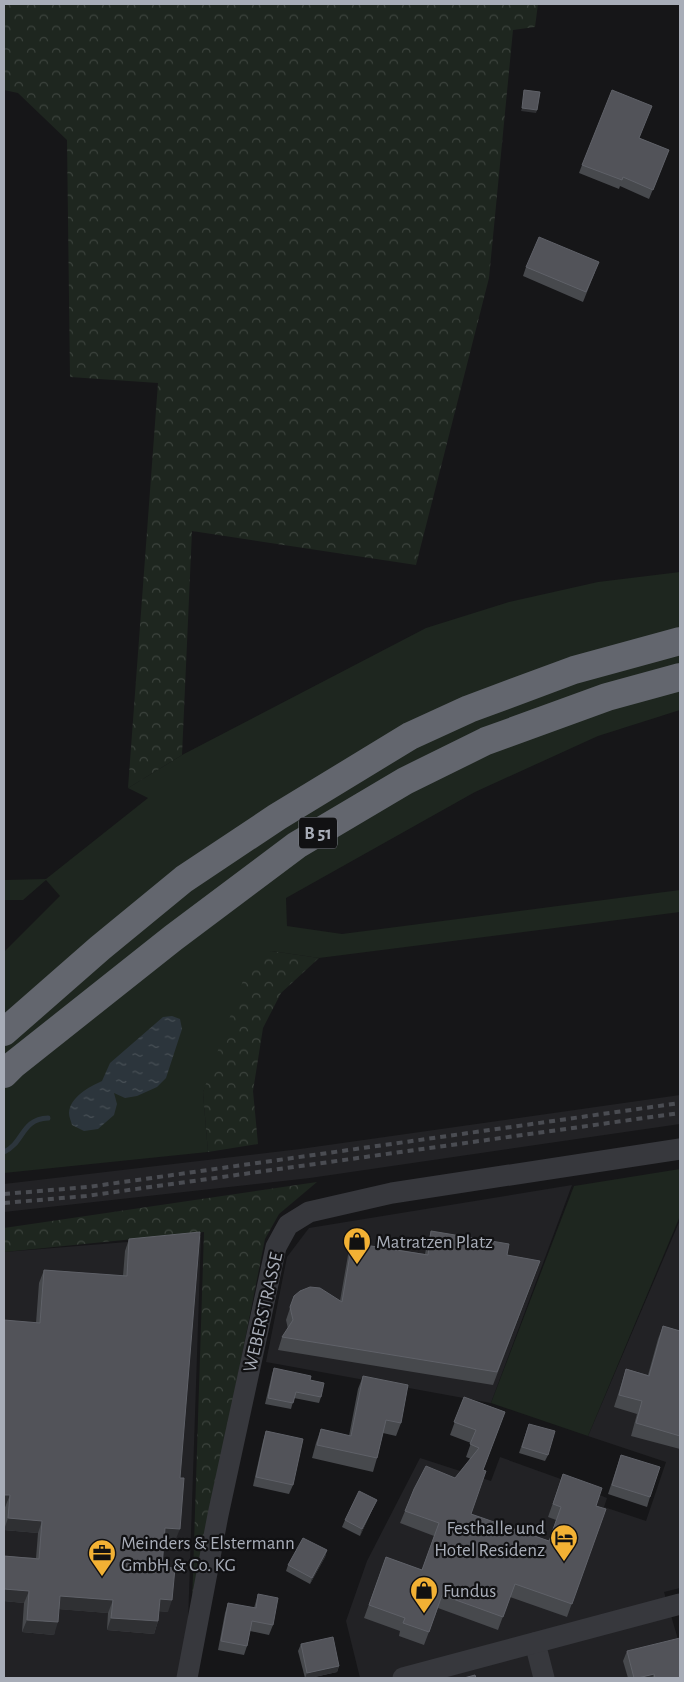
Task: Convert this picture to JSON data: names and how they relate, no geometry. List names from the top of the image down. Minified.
{"streets":{"highway":["B 51"],"street":["WEBERSTRASSE"]},"places":{"shop":["Matratzen Platz","Fundus"],"hotel":["Festhalle und Hotel Residenz"],"office":["Meinders & Elstermann GmbH & Co. KG"]}}
